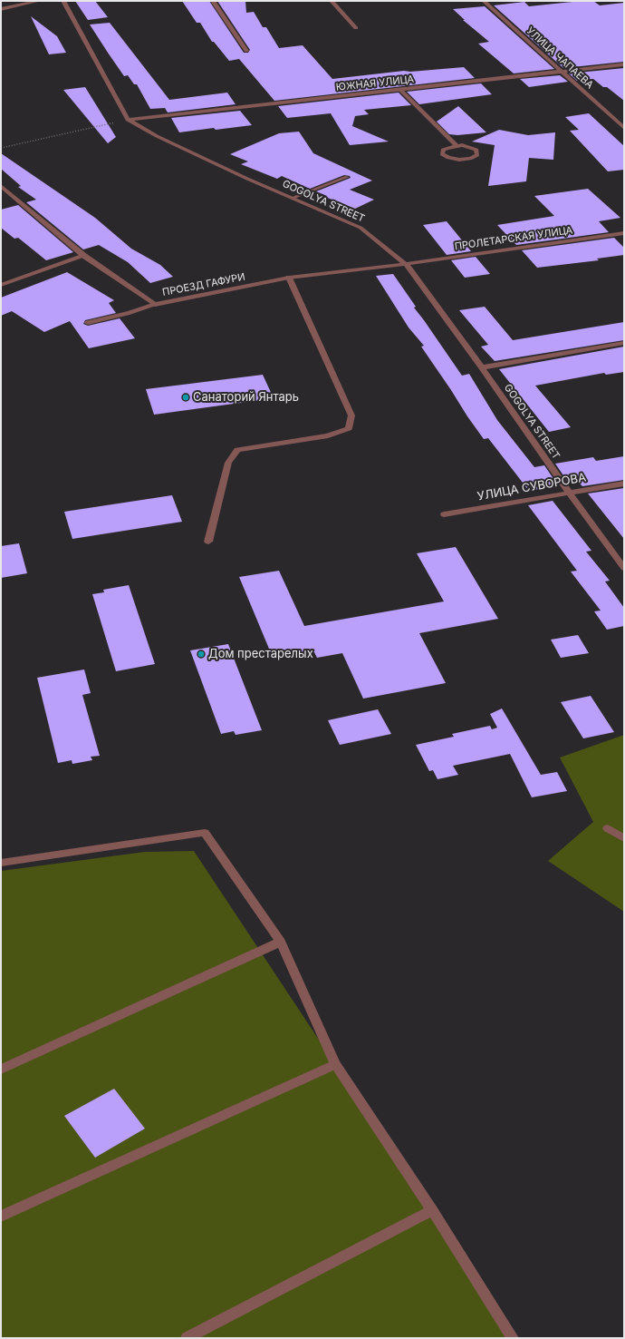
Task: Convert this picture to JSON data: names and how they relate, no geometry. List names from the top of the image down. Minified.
{"streets":{"street":["УЛИЦА ЧАПАЕВА","ЮЖНАЯ УЛИЦА","GOGOLYA STREET","ПРОЛЕТАРСКАЯ УЛИЦА","ПРОЕЗД ГАФУРИ","УЛИЦА СУВОРОВА"]},"crossings":[["УЛИЦА ЧАПАЕВА","ЮЖНАЯ УЛИЦА"],["ЮЖНАЯ УЛИЦА","GOGOLYA STREET"],["GOGOLYA STREET","ПРОЛЕТАРСКАЯ УЛИЦА"],["GOGOLYA STREET","ПРОЕЗД ГАФУРИ"],["GOGOLYA STREET","УЛИЦА СУВОРОВА"],["ПРОЛЕТАРСКАЯ УЛИЦА","ПРОЕЗД ГАФУРИ"]],"places":["Санаторий Янтарь","Дом престарелых"]}
